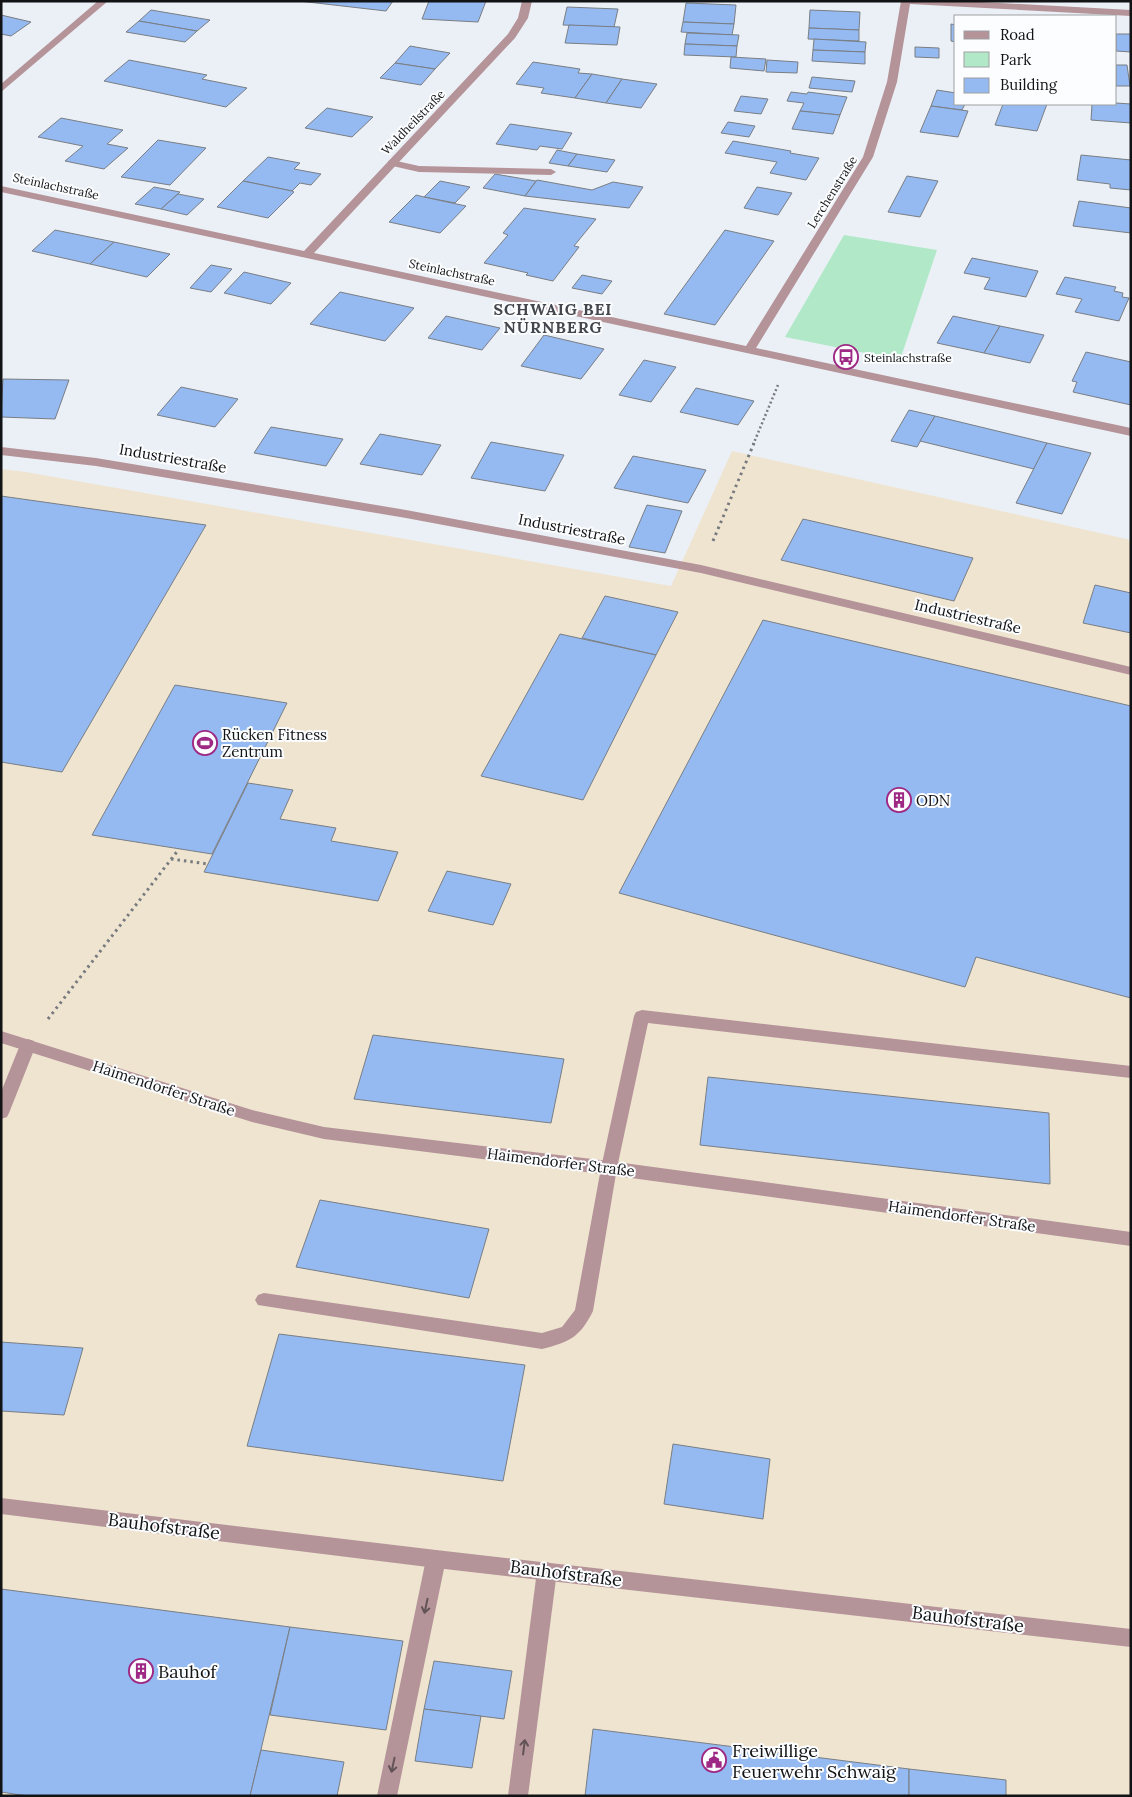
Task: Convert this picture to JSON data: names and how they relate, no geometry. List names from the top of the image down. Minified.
{"streets":{"street":["Waldheilstraße","Steinlachstraße","Lerchenstraße","Industriestraße","Haimendorfer Straße","Bauhofstraße"]},"crossings":[["Waldheilstraße","Steinlachstraße"],["Steinlachstraße","Lerchenstraße"]],"districts":["SCHWAIG BEI NÜRNBERG"],"places":{"bus stop":["Steinlachstraße"],"sports":["Rücken Fitness Zentrum"],"building":["ODN","Bauhof"],"public building":["Freiwillige Feuerwehr Schwaig"]},"legend":["Road","Park","Building"]}
